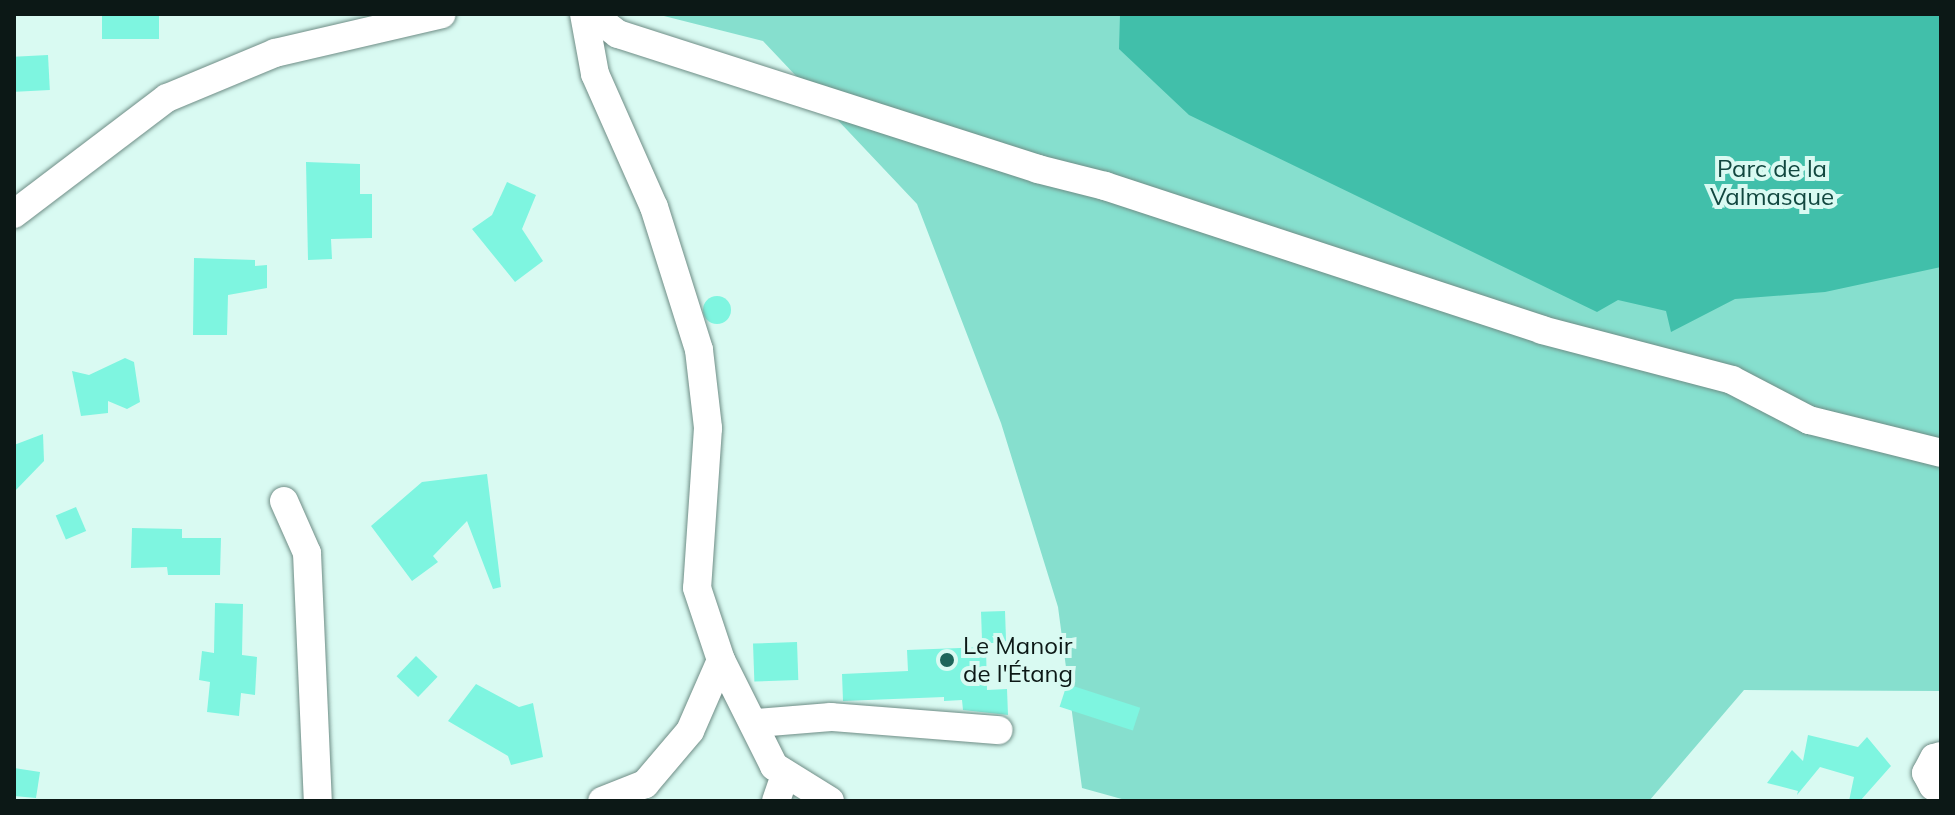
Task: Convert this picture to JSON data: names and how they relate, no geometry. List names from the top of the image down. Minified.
{"parks":["Parc de la Valmasque"],"places":["Le Manoir de l'Étang"]}
